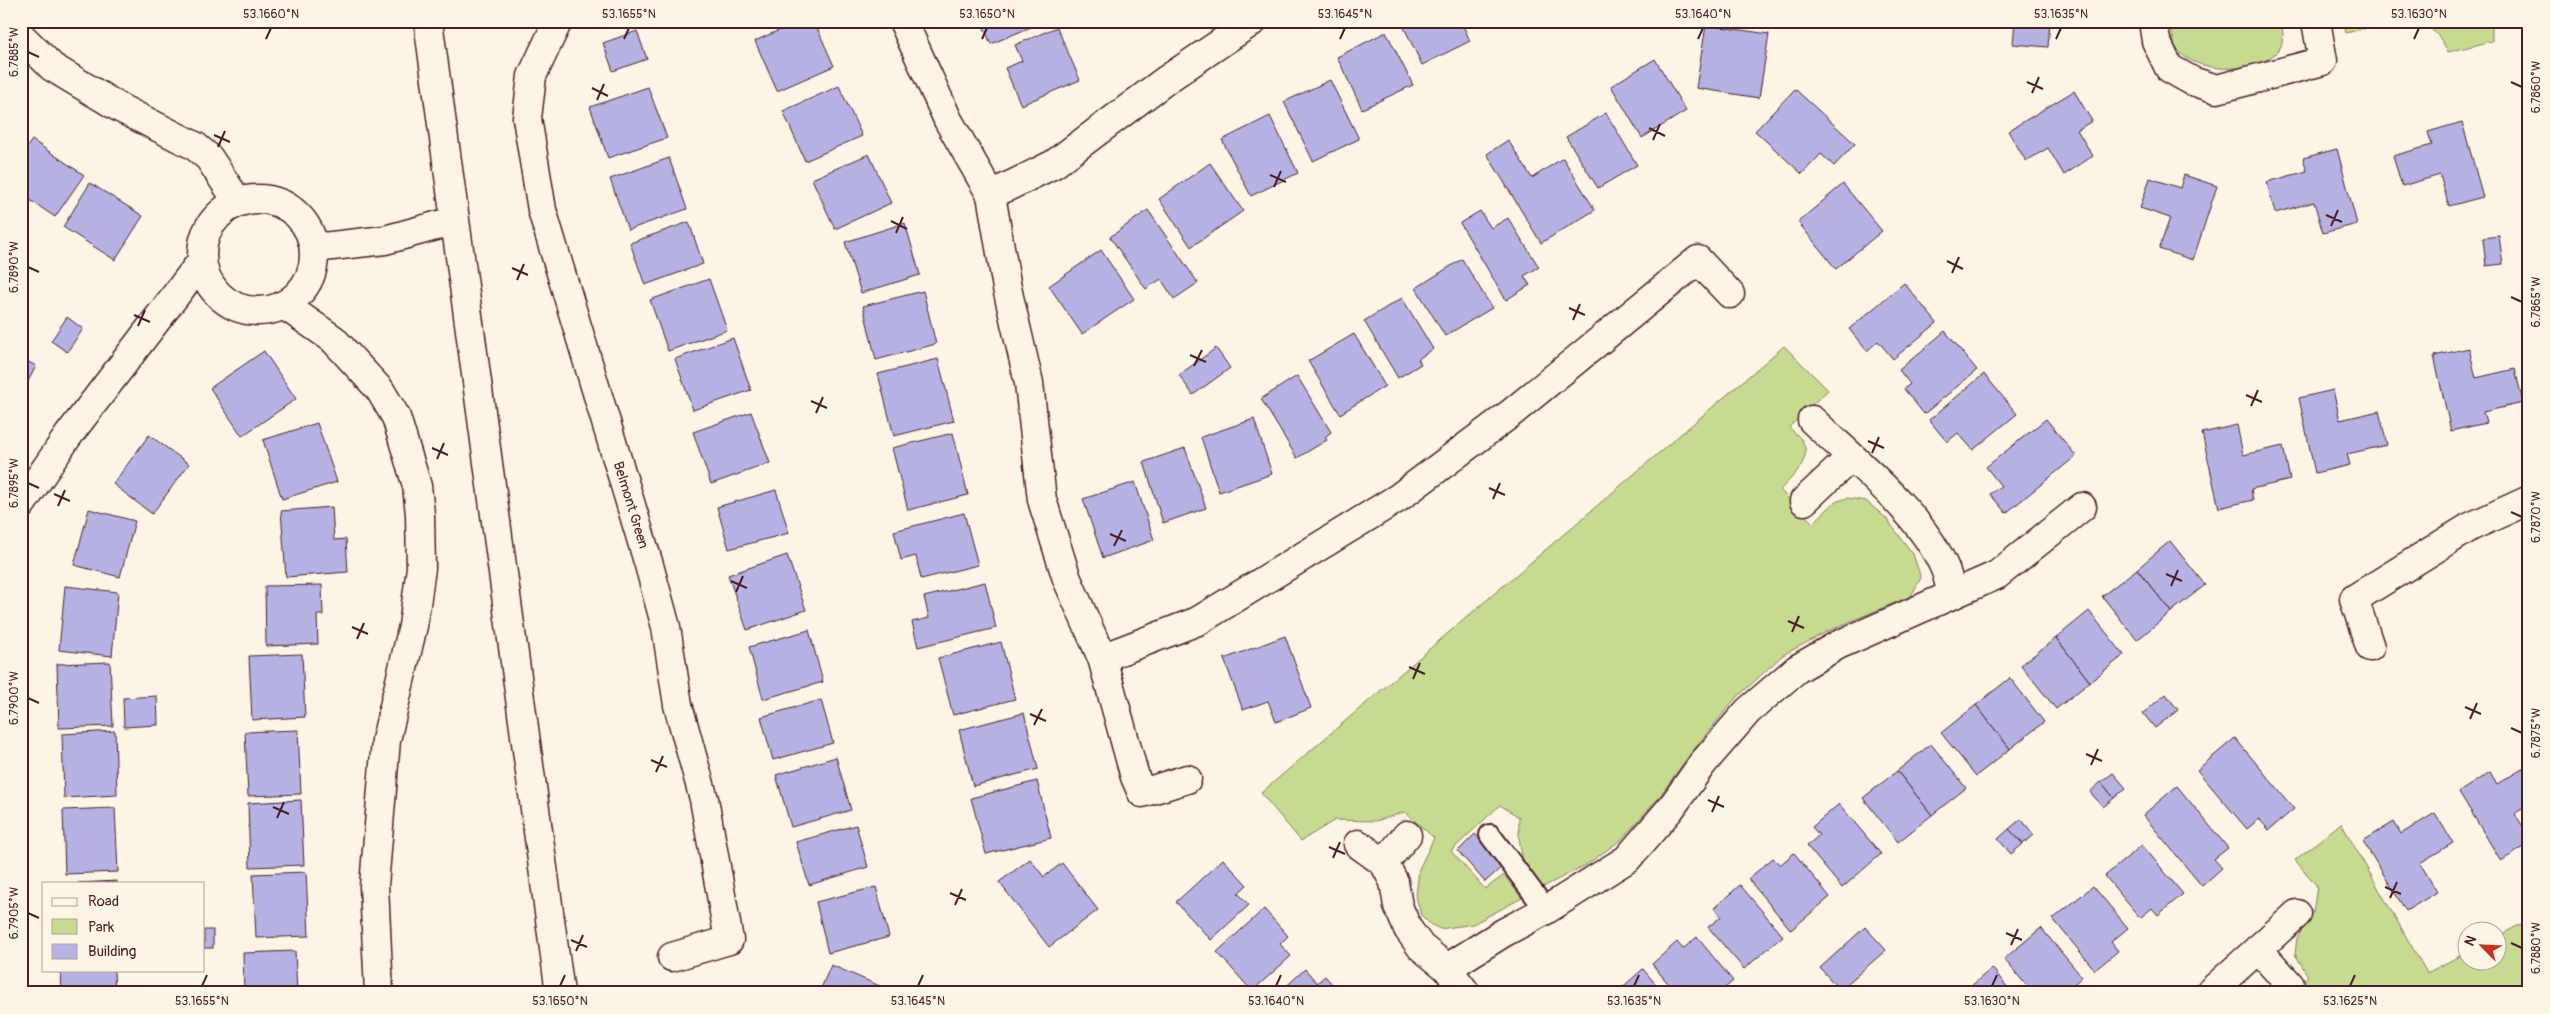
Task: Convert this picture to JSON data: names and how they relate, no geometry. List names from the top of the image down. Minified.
{"streets":{"street":["Belmont Green"]},"legend":["Road","Park","Building"],"north":"top left","coordinates":["53.1660°N","53.1655°N","53.1650°N","53.1645°N","53.1640°N","53.1635°N","53.1630°N","6.7885°W","6.7860°W","6.7890°W","6.7865°W","6.7895°W","6.7870°W","6.7900°W","6.7875°W","6.7905°W","6.7880°W","53.1625°N"]}
